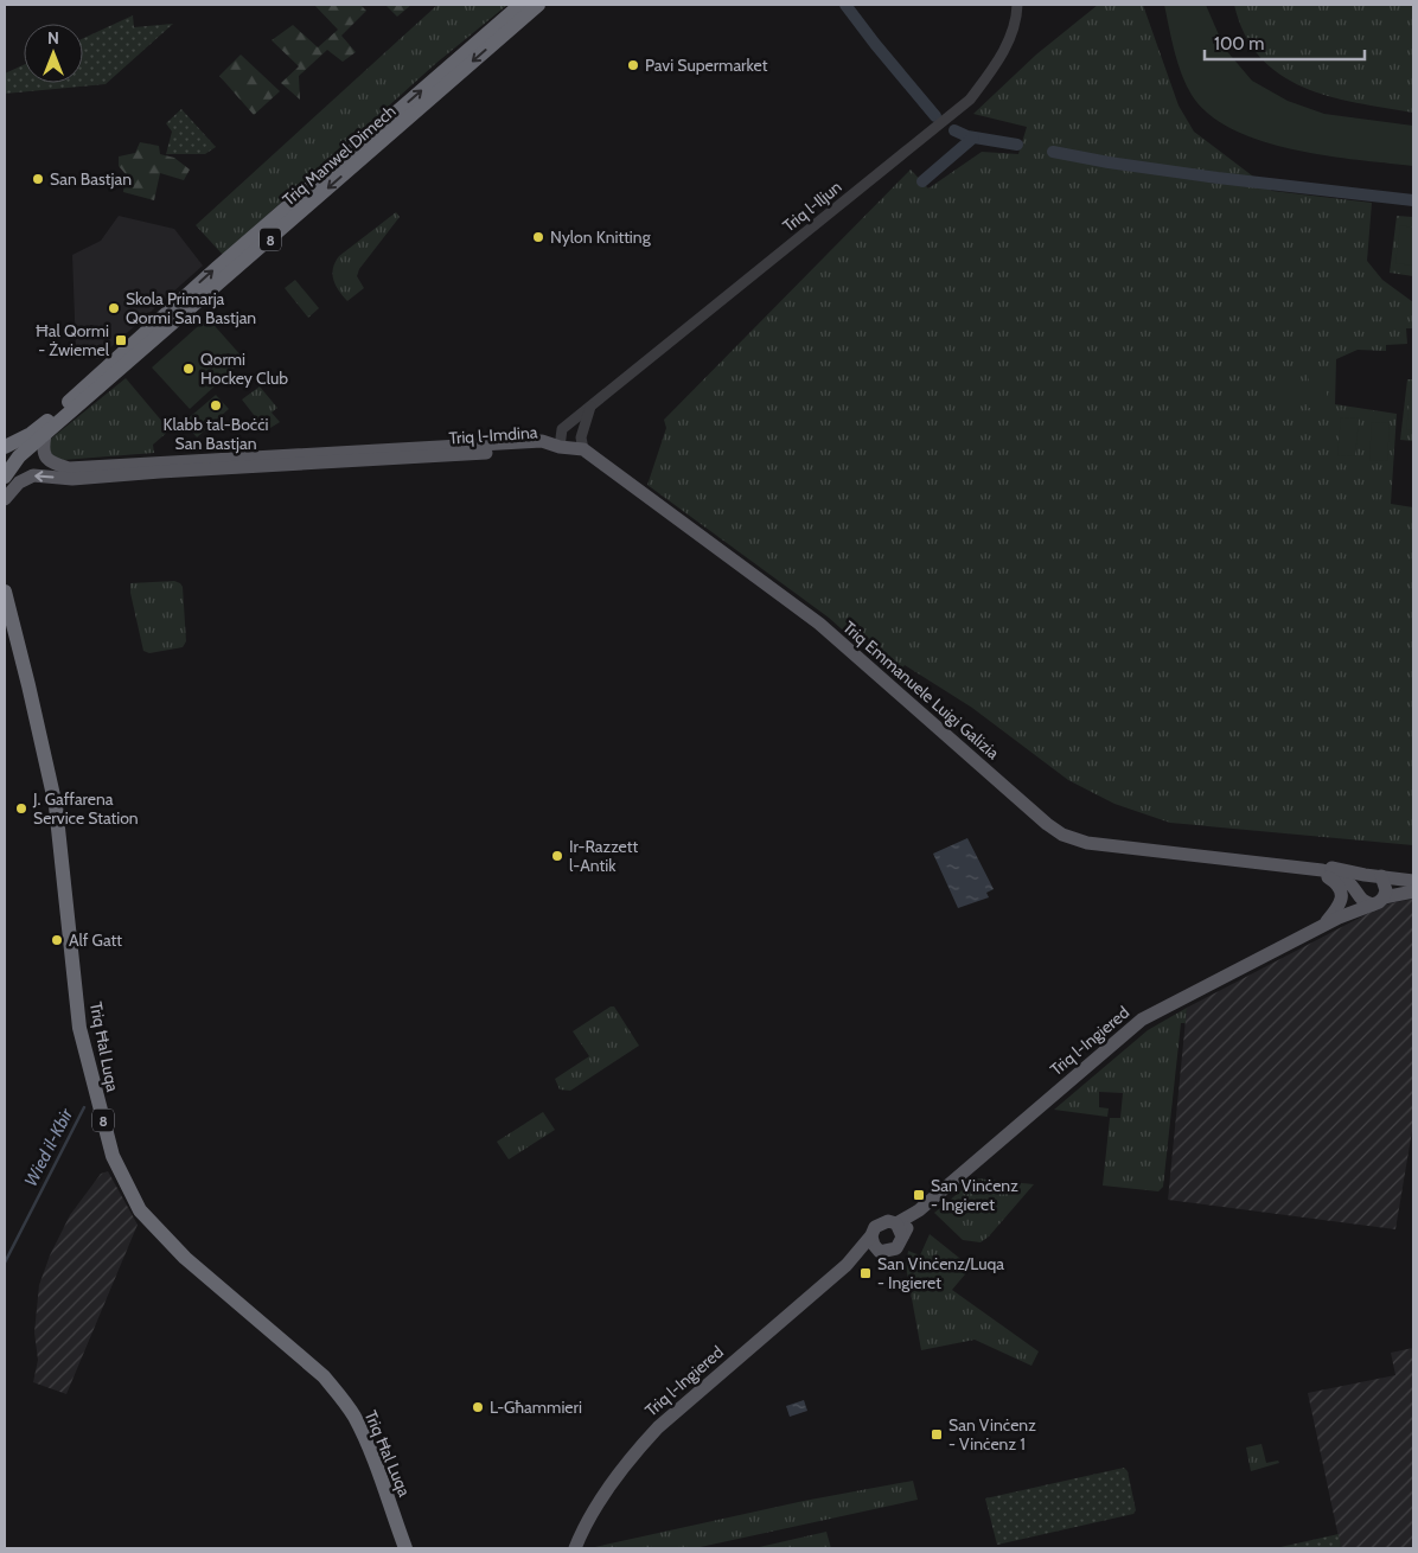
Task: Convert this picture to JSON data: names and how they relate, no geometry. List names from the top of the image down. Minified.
{"streets":{"highway":["Triq Manwel Dimech","8","Triq Ħal Luqa"],"main road":["Triq l-Imdina","Triq Emmanuele Luigi Galizia","Triq l-Ingiered"],"street":["Triq l-Iljun"]},"crossings":[["Triq Manwel Dimech","Triq l-Imdina"],["Triq l-Iljun","Triq l-Imdina"],["Triq Emmanuele Luigi Galizia","Triq l-Ingiered"]],"water":["Wied il-Kbir"],"places":{"other":["Pavi Supermarket","San Bastjan","Nylon Knitting","Skola Primarja Qormi San Bastjan","Qormi Hockey Club","Klabb tal-Boċċi San Bastjan","J. Gaffarena Service Station","Ir-Razzett l-Antik","Alf Gatt","L-Għammieri"],"transit":["Ħal Qormi - Żwiemel","San Vinċenz - Ingieret","San Vinċenz/Luqa - Ingieret","San Vinċenz - Vinċenz 1"]},"scale_bar":"100 m","north":"top"}
